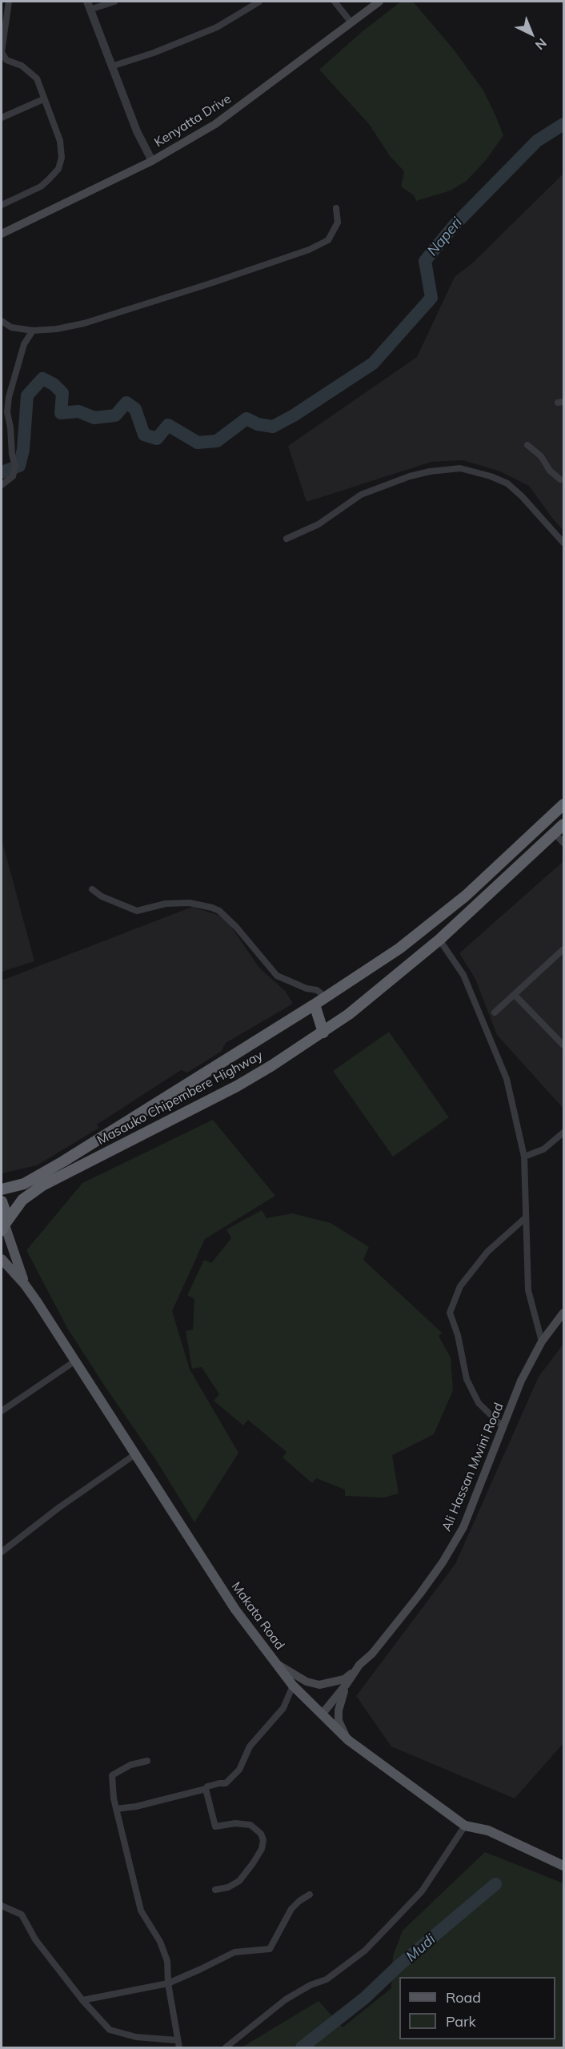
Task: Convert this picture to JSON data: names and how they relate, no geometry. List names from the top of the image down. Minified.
{"streets":{"highway":["Masauko Chipembere Highway"],"main road":["Kenyatta Drive","Ali Hassan Mwini Road","Makata Road"]},"crossings":[["Masauko Chipembere Highway","Makata Road"],["Ali Hassan Mwini Road","Makata Road"]],"water":["Naperi","Mudi"],"legend":["Road","Park"],"north":"bottom right"}
